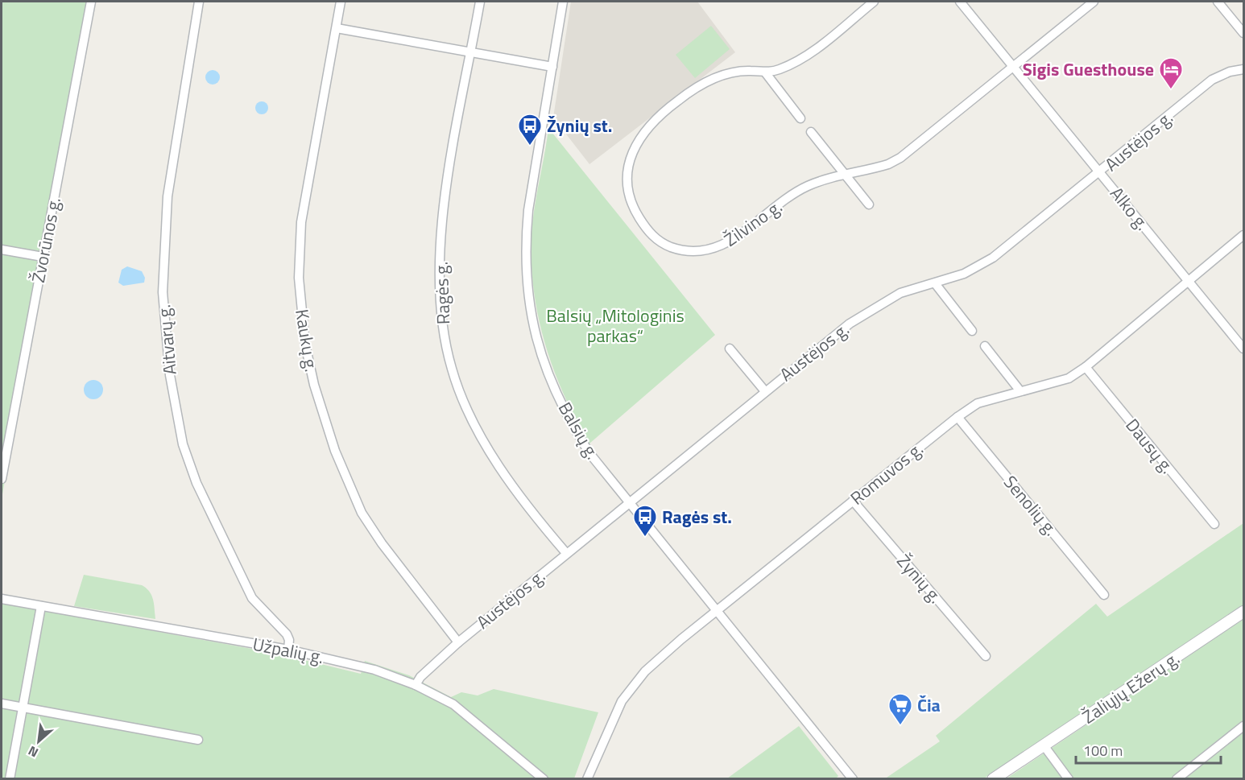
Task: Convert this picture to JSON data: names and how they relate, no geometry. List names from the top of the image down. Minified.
{"streets":{"main road":["Žaliųjų Ežerų g."],"street":["Austėjos g.","Alko g.","Žilvino g.","Žvorūnos g.","Ragės g.","Aitvarų g.","Kaukų g.","Balsių g.","Dausų g.","Romuvos g.","Senolių g.","Žynių g.","Užpalių g."]},"crossings":[["Austėjos g.","Alko g."],["Austėjos g.","Ragės g."],["Austėjos g.","Kaukų g."],["Austėjos g.","Balsių g."],["Austėjos g.","Užpalių g."],["Alko g.","Žilvino g."],["Alko g.","Romuvos g."],["Aitvarų g.","Užpalių g."],["Balsių g.","Romuvos g."],["Dausų g.","Romuvos g."],["Romuvos g.","Senolių g."],["Romuvos g.","Žynių g."]],"parks":["Balsių „Mitologinis parkas“"],"places":{"hotel":["Sigis Guesthouse"],"bus stop":["Žynių st.","Ragės st."],"supermarket":["Čia"]},"scale_bar":"100 m","north":"bottom left"}
